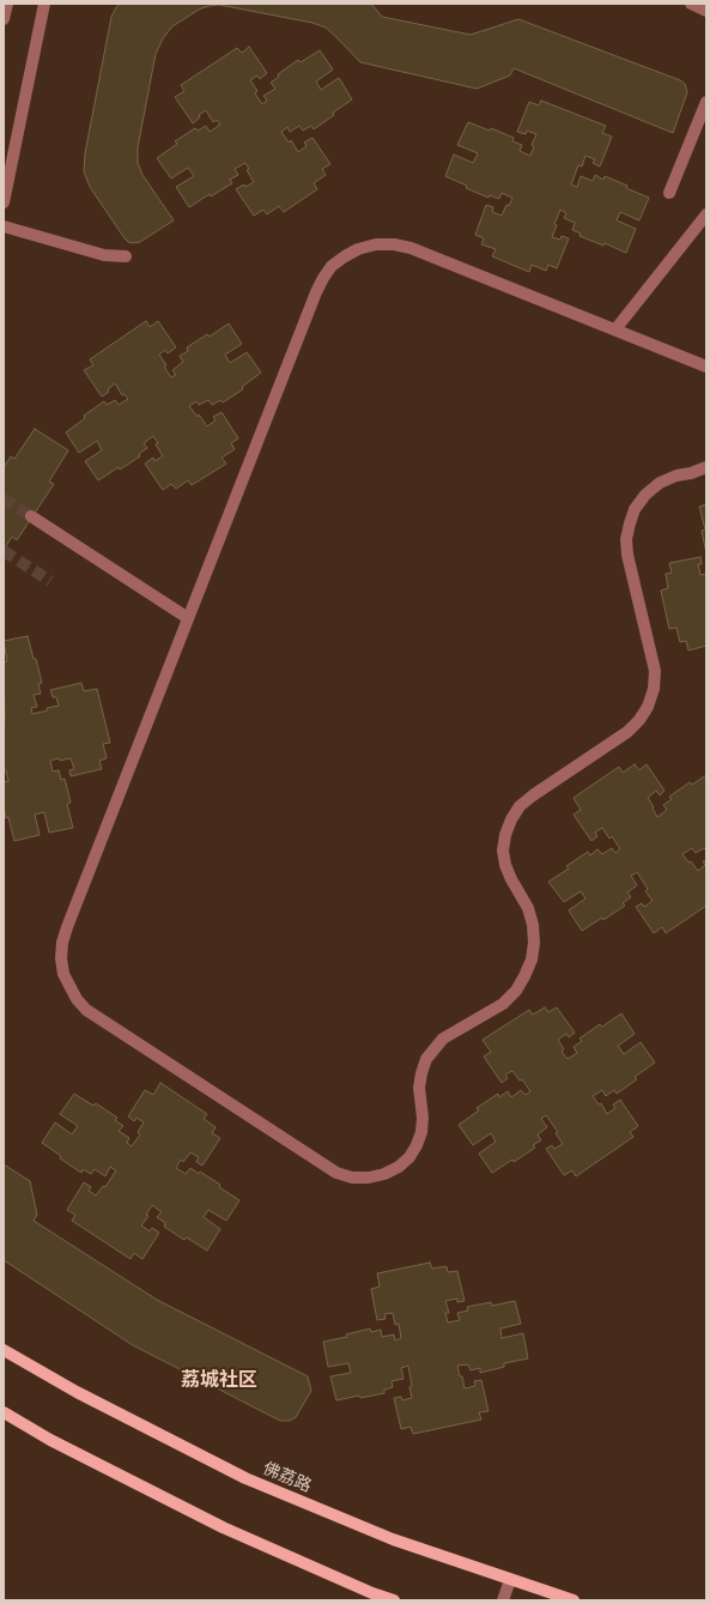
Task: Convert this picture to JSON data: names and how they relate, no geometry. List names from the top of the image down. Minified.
{"streets":{"main road":["佛荔路"]},"districts":["荔城社区"]}
